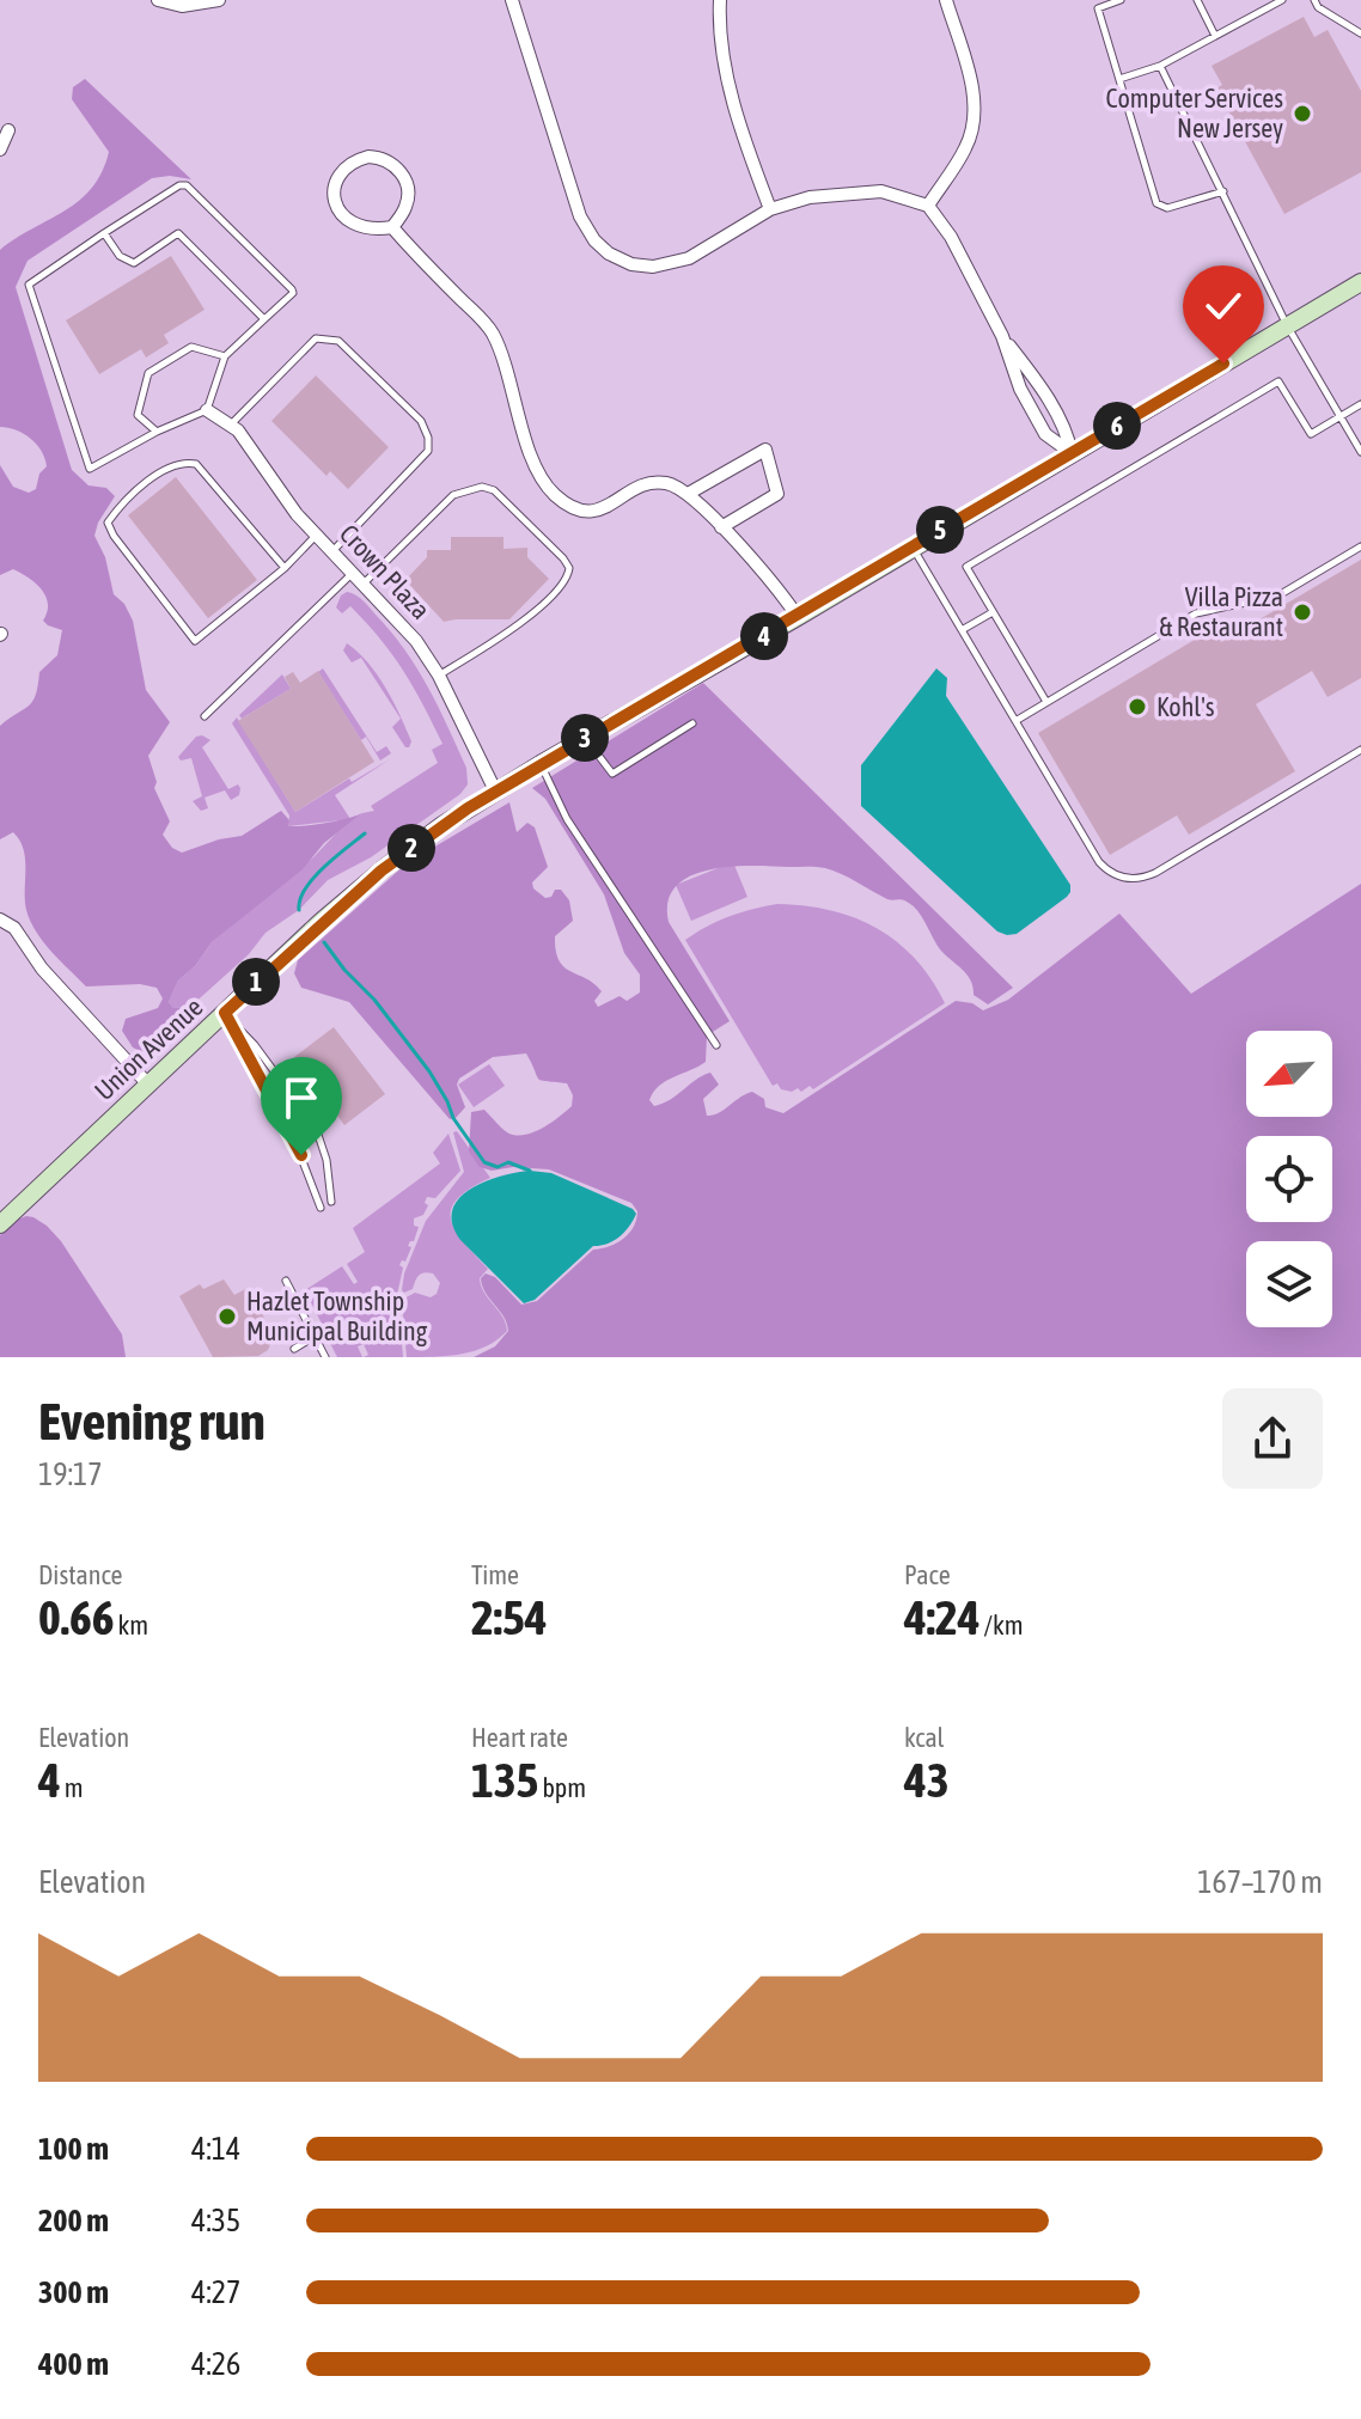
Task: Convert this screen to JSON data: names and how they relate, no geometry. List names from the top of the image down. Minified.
{"streets":{"street":["Crown Plaza","Union Avenue"]},"crossings":[["Crown Plaza","Union Avenue"]],"places":["Computer Services New Jersey","Villa Pizza & Restaurant","Kohl's","Hazlet Township Municipal Building"],"north":"bottom left","page":{"pins":["6","5","4","3","2","1"],"heading":["Evening run","19:17"],"stats":[["Distance","0.66 km"],["Time","2:54"],["Pace","4:24 /km"],["Elevation","4 m"],["Heart rate","135 bpm"],["kcal","43"]],"chart":["Elevation","167–170 m"],"list":[{"name":"100 m","note":"4:14"},{"name":"200 m","note":"4:35"},{"name":"300 m","note":"4:27"},{"name":"400 m","note":"4:26"}]}}
